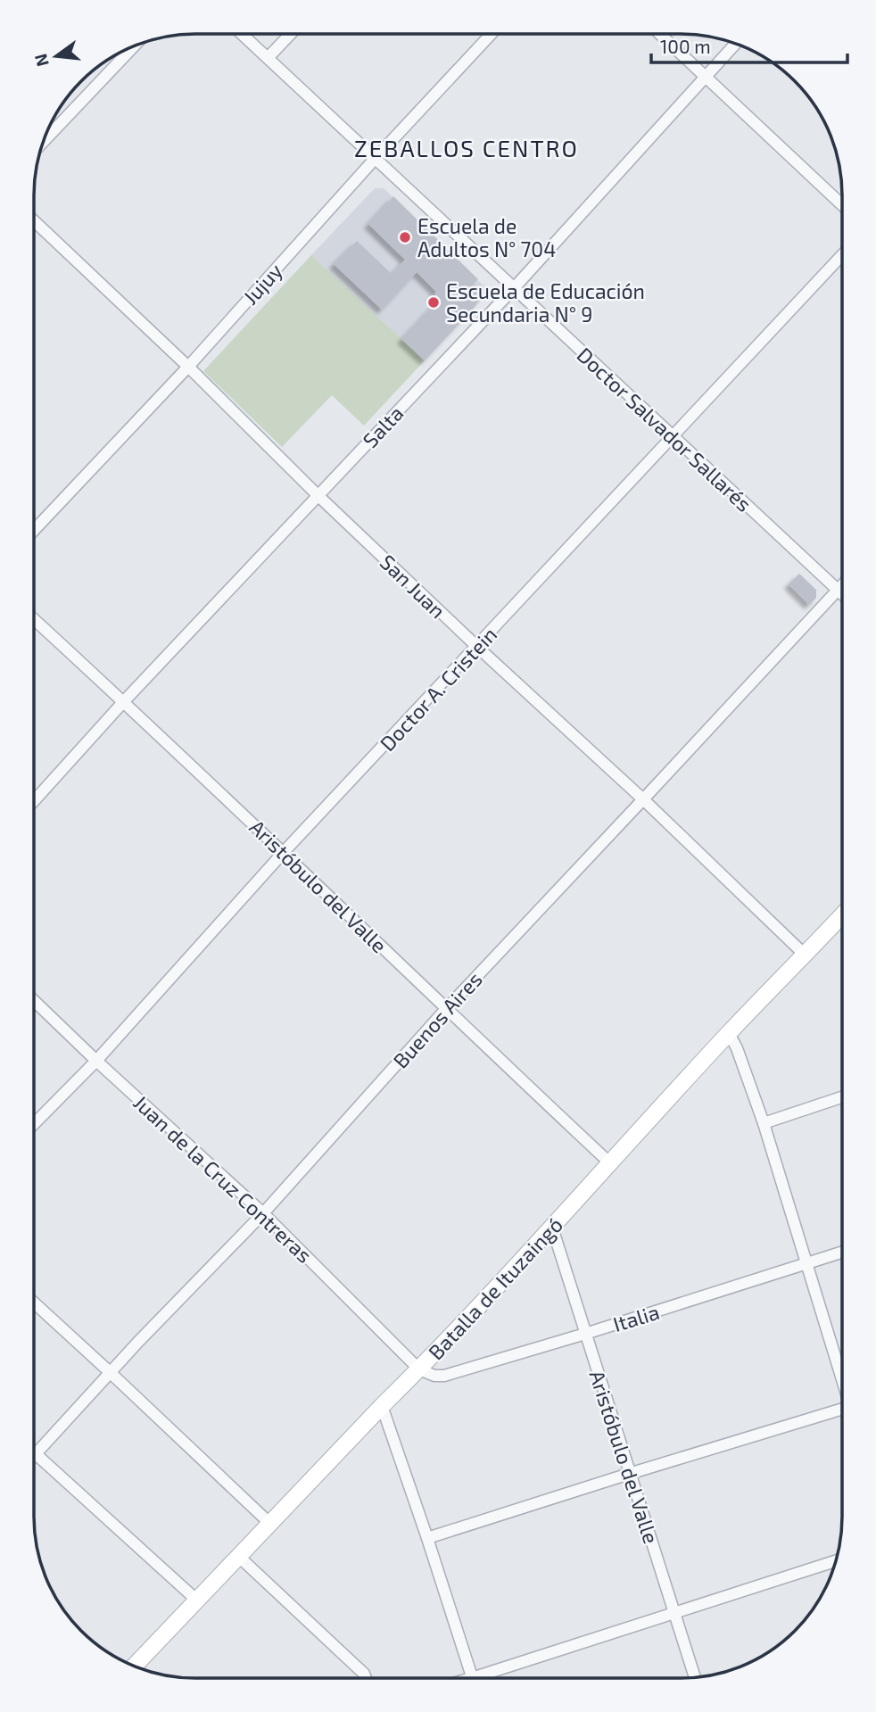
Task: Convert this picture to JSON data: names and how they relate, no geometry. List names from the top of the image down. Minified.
{"streets":{"main road":["Batalla de Ituzaingó"],"street":["Jujuy","Salta","Doctor Salvador Sallarés","San Juan","Doctor A. Cristein","Aristóbulo del Valle","Buenos Aires","Juan de la Cruz Contreras","Italia"]},"crossings":[["Jujuy","Doctor Salvador Sallarés"],["Jujuy","San Juan"],["Salta","Doctor Salvador Sallarés"],["Salta","San Juan"],["Salta","Aristóbulo del Valle"],["Doctor Salvador Sallarés","Doctor A. Cristein"],["Doctor Salvador Sallarés","Buenos Aires"],["San Juan","Doctor A. Cristein"],["San Juan","Buenos Aires"],["San Juan","Batalla de Ituzaingó"],["Doctor A. Cristein","Aristóbulo del Valle"],["Doctor A. Cristein","Juan de la Cruz Contreras"],["Aristóbulo del Valle","Buenos Aires"],["Aristóbulo del Valle","Batalla de Ituzaingó"],["Aristóbulo del Valle","Italia"],["Buenos Aires","Juan de la Cruz Contreras"],["Juan de la Cruz Contreras","Batalla de Ituzaingó"],["Juan de la Cruz Contreras","Italia"],["Batalla de Ituzaingó","Italia"]],"districts":["ZEBALLOS CENTRO"],"places":["Escuela de Adultos N° 704","Escuela de Educación Secundaria N° 9"],"scale_bar":"100 m","north":"left"}
